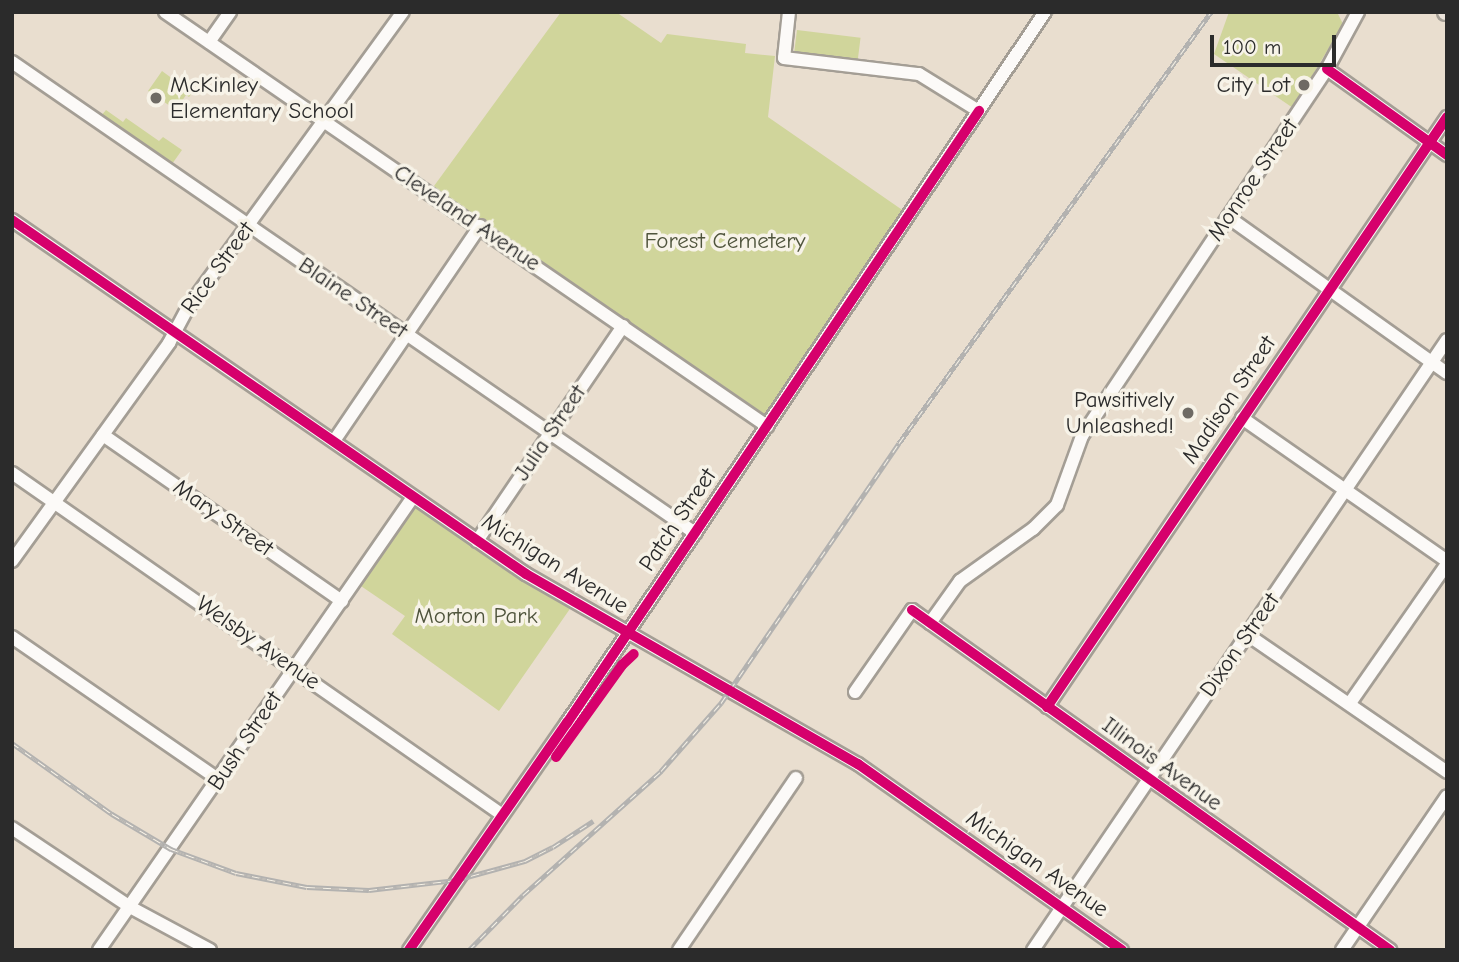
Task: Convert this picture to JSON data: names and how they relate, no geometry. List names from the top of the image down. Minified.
{"streets":{"street":["Monroe Street","Cleveland Avenue","Rice Street","Blaine Street","Madison Street","Julia Street","Mary Street","Patch Street","Michigan Avenue","Welsby Avenue","Dixon Street","Bush Street","Illinois Avenue"]},"crossings":[["Monroe Street","Illinois Avenue"],["Cleveland Avenue","Rice Street"],["Cleveland Avenue","Julia Street"],["Cleveland Avenue","Patch Street"],["Rice Street","Blaine Street"],["Rice Street","Mary Street"],["Rice Street","Michigan Avenue"],["Rice Street","Welsby Avenue"],["Blaine Street","Julia Street"],["Blaine Street","Patch Street"],["Madison Street","Illinois Avenue"],["Julia Street","Michigan Avenue"],["Mary Street","Bush Street"],["Patch Street","Michigan Avenue"],["Patch Street","Welsby Avenue"],["Michigan Avenue","Dixon Street"],["Michigan Avenue","Bush Street"],["Welsby Avenue","Bush Street"],["Dixon Street","Illinois Avenue"]],"parks":["Forest Cemetery","Morton Park"],"places":["City Lot","McKinley Elementary School","Pawsitively Unleashed!"],"scale_bar":"100 m"}
